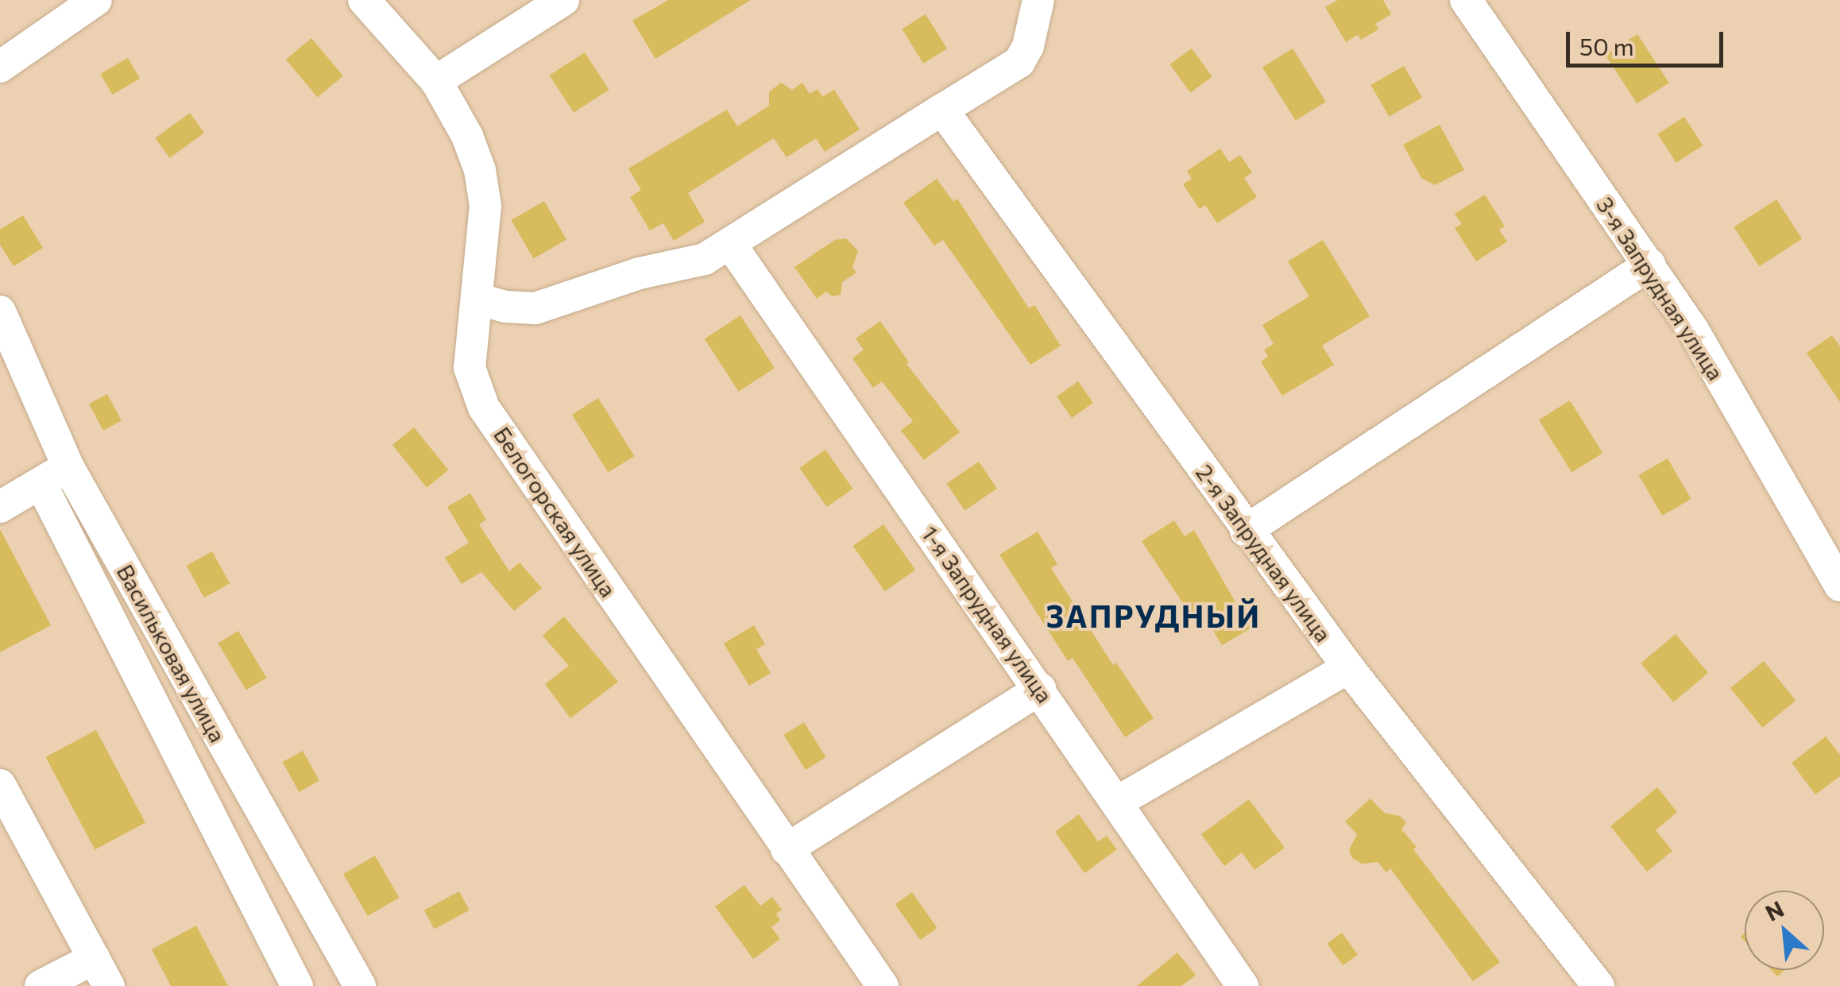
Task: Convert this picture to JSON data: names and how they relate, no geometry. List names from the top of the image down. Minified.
{"streets":{"street":["3-я Запрудная улица","Белогорская улица","2-я Запрудная улица","1-я Запрудная улица","Васильковая улица"]},"districts":["ЗАПРУДНЫЙ"],"scale_bar":"50 m","north":"top left"}
